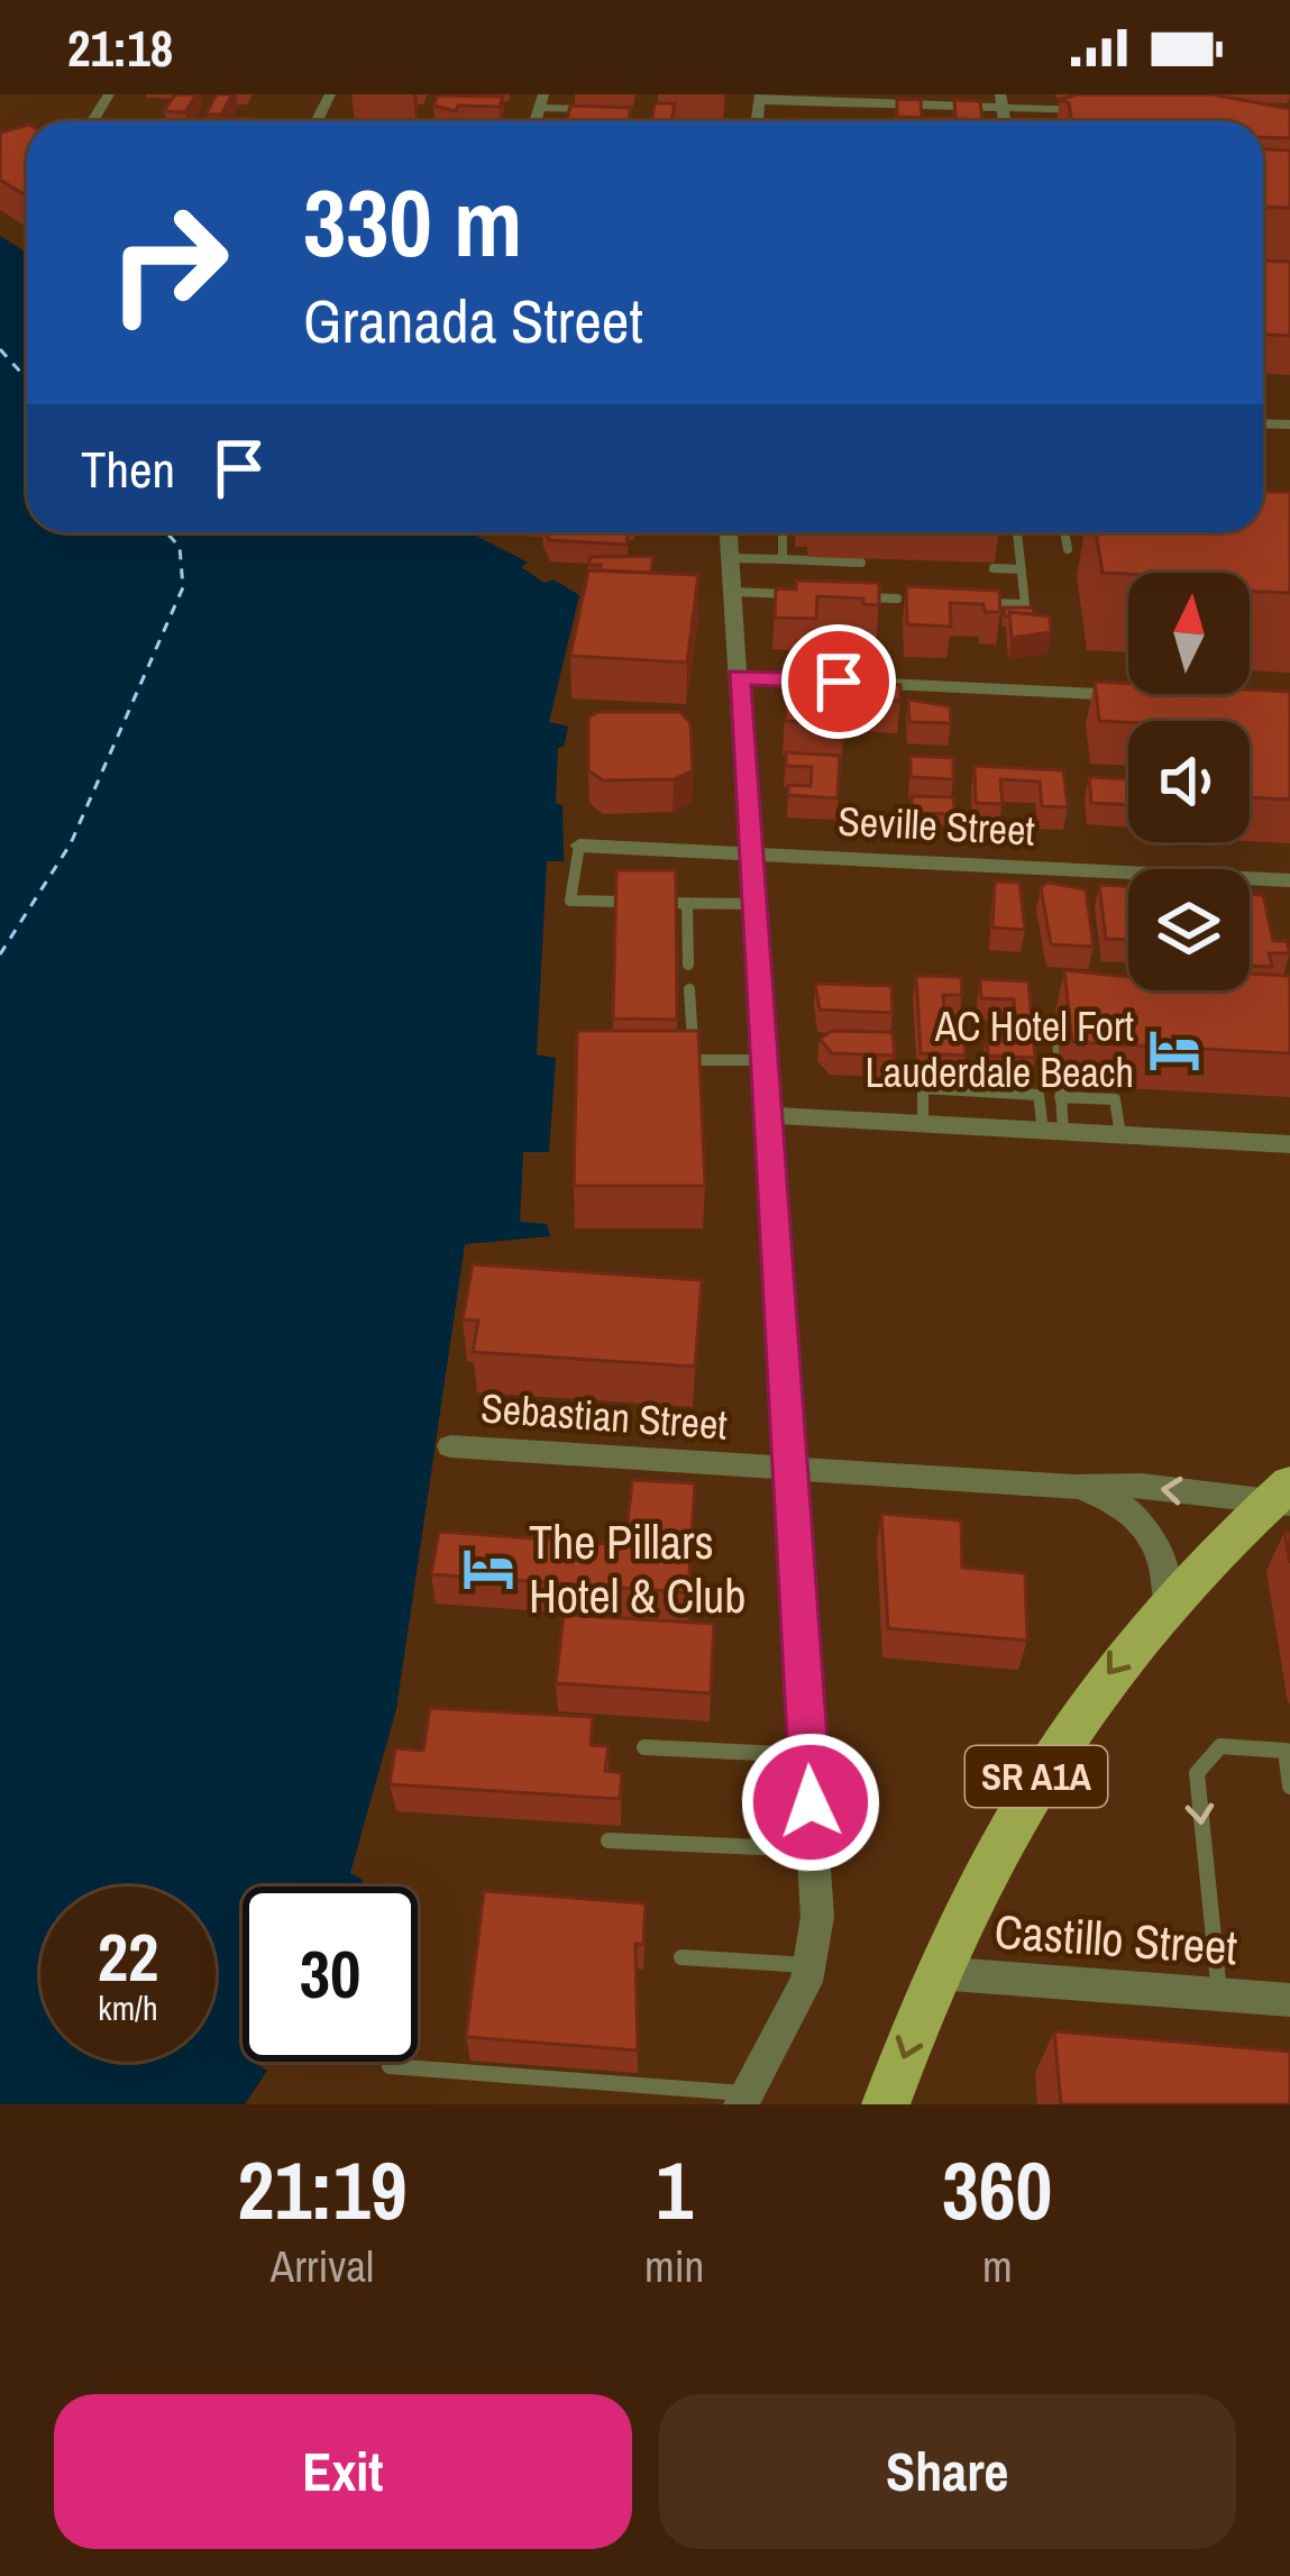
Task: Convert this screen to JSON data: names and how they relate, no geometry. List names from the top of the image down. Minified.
{"streets":{"main road":["SR A1A"],"street":["Seville Street","Sebastian Street","Castillo Street"]},"crossings":[["Sebastian Street","SR A1A"],["SR A1A","Castillo Street"]],"places":{"hotel":["AC Hotel Fort Lauderdale Beach","The Pillars Hotel & Club"]},"north":"top","page":{"status":"21:18","turn":["330 m","Granada Street"],"then":"Then","speed":"22 km/h","limit":"30","eta":["21:19","Arrival","1","min","360","m"],"buttons":["Exit","Share"]}}
